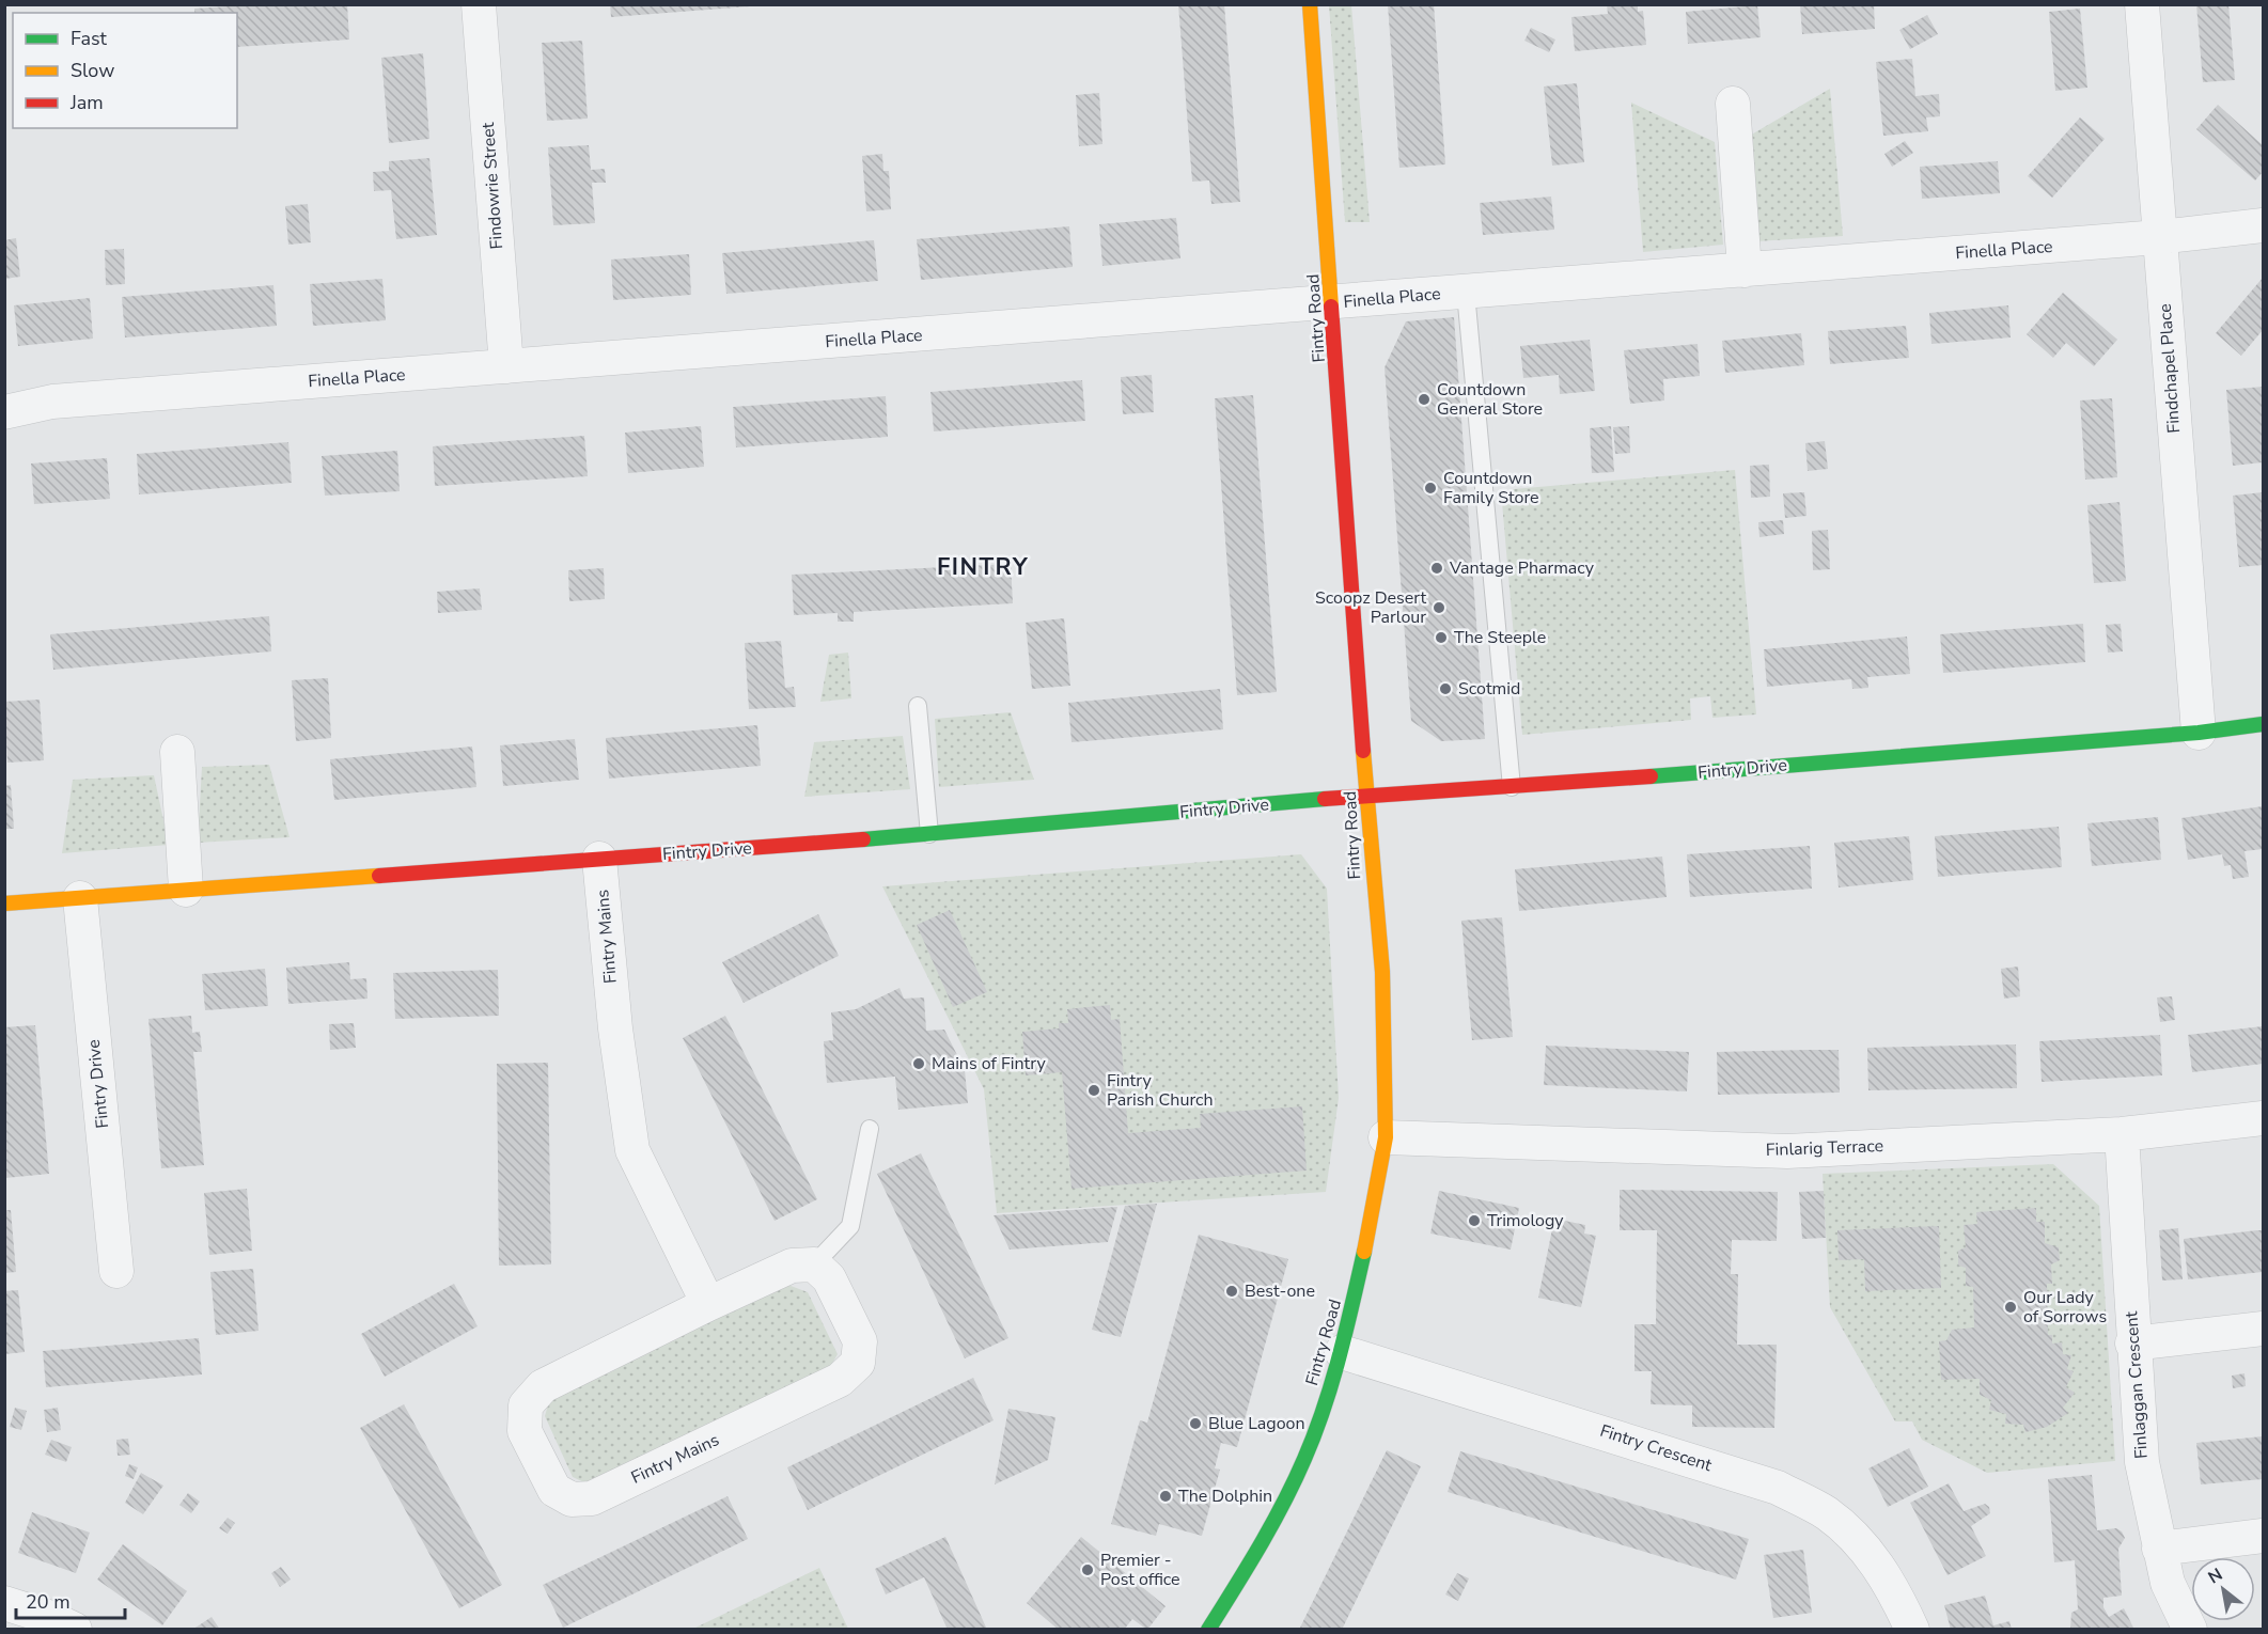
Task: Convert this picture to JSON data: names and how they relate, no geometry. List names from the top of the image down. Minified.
{"streets":{"street":["Findowrie Street","Finella Place","Fintry Road","Findchapel Place","Fintry Drive","Fintry Mains","Finlarig Terrace","Finlaggan Crescent","Fintry Crescent"]},"crossings":[["Findowrie Street","Finella Place"],["Finella Place","Fintry Road"],["Finella Place","Findchapel Place"],["Fintry Road","Fintry Drive"],["Fintry Road","Finlarig Terrace"],["Fintry Road","Fintry Crescent"],["Findchapel Place","Fintry Drive"],["Fintry Drive","Fintry Mains"],["Finlarig Terrace","Finlaggan Crescent"]],"districts":["FINTRY"],"places":["Countdown General Store","Countdown Family Store","Vantage Pharmacy","Scoopz Desert Parlour","The Steeple","Scotmid","Mains of Fintry","Fintry Parish Church","Trimology","Best-one","Our Lady of Sorrows","Blue Lagoon","The Dolphin","Premier - Post office"],"legend":["Fast","Slow","Jam"],"scale_bar":"20 m","north":"top left"}
